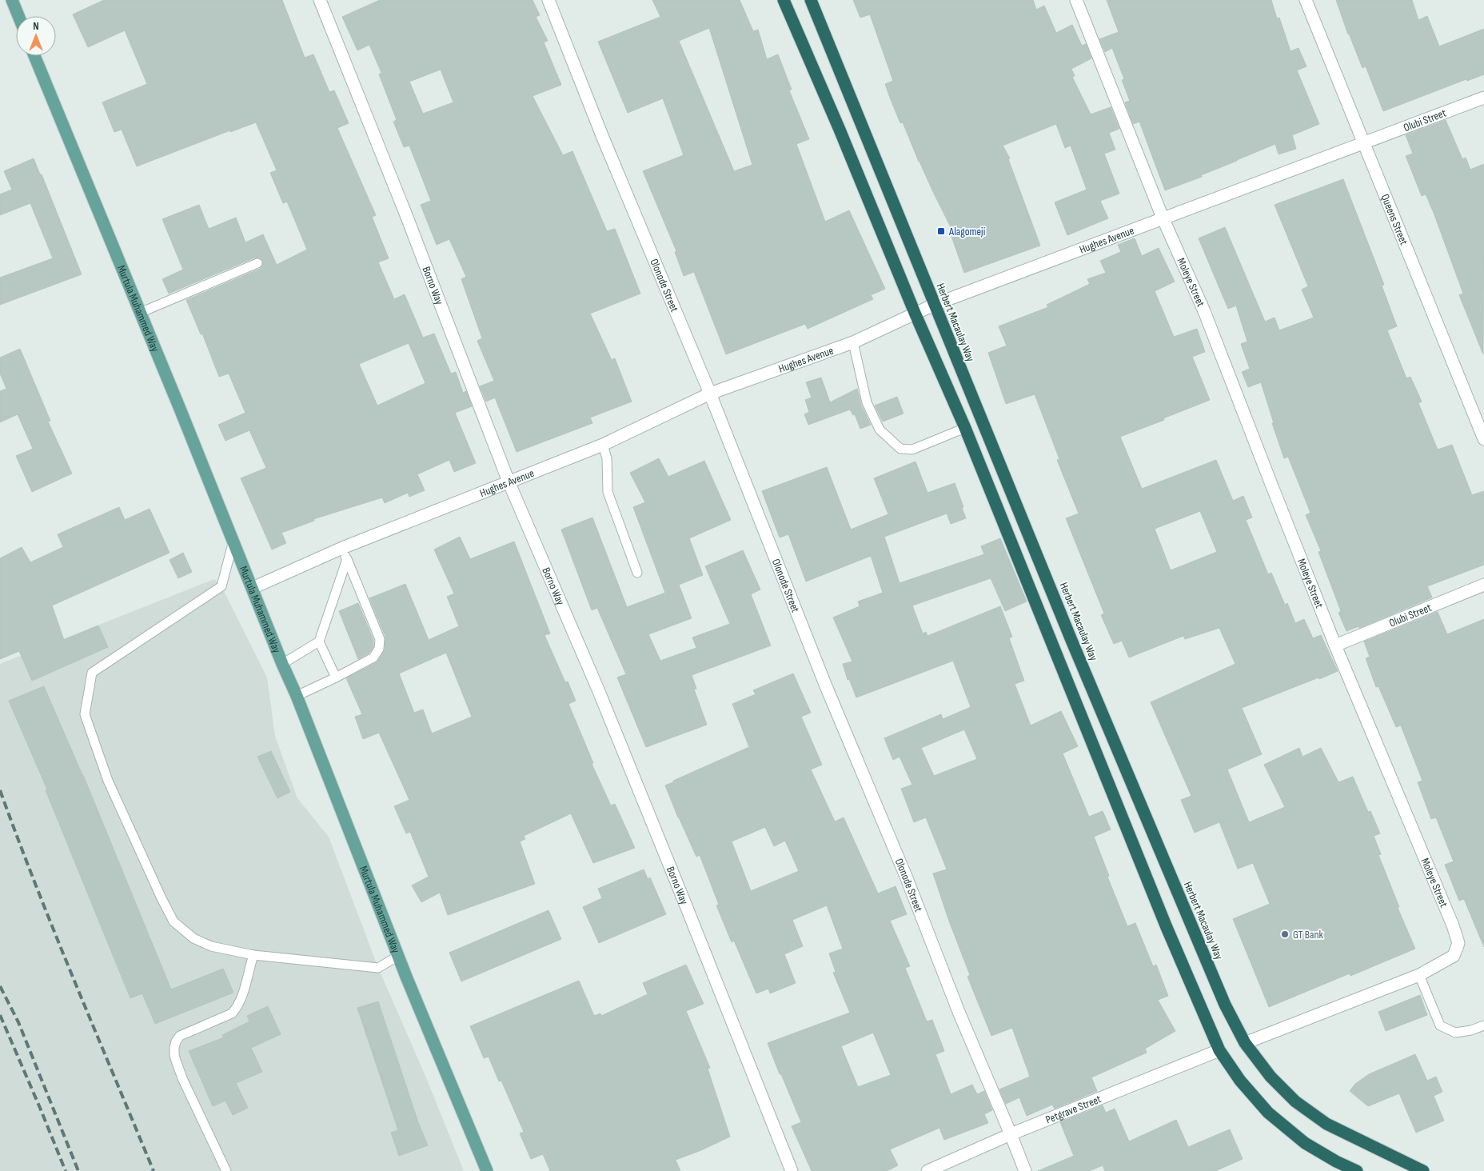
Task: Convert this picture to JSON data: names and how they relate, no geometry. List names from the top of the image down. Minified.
{"streets":{"highway":["Herbert Macaulay Way"],"main road":["Murtula Muhammed Way"],"street":["Olubi Street","Queens Street","Hughes Avenue","Moleye Street","Borno Way","Olonode Street","Petgrave Street"]},"crossings":[["Olubi Street","Queens Street"],["Olubi Street","Hughes Avenue"],["Olubi Street","Moleye Street"],["Queens Street","Hughes Avenue"],["Hughes Avenue","Moleye Street"],["Hughes Avenue","Borno Way"],["Hughes Avenue","Olonode Street"],["Hughes Avenue","Murtula Muhammed Way"],["Hughes Avenue","Herbert Macaulay Way"],["Moleye Street","Herbert Macaulay Way"],["Olonode Street","Petgrave Street"]],"places":{"transit":["Alagomeji"],"other":["GT Bank"]},"north":"top"}
